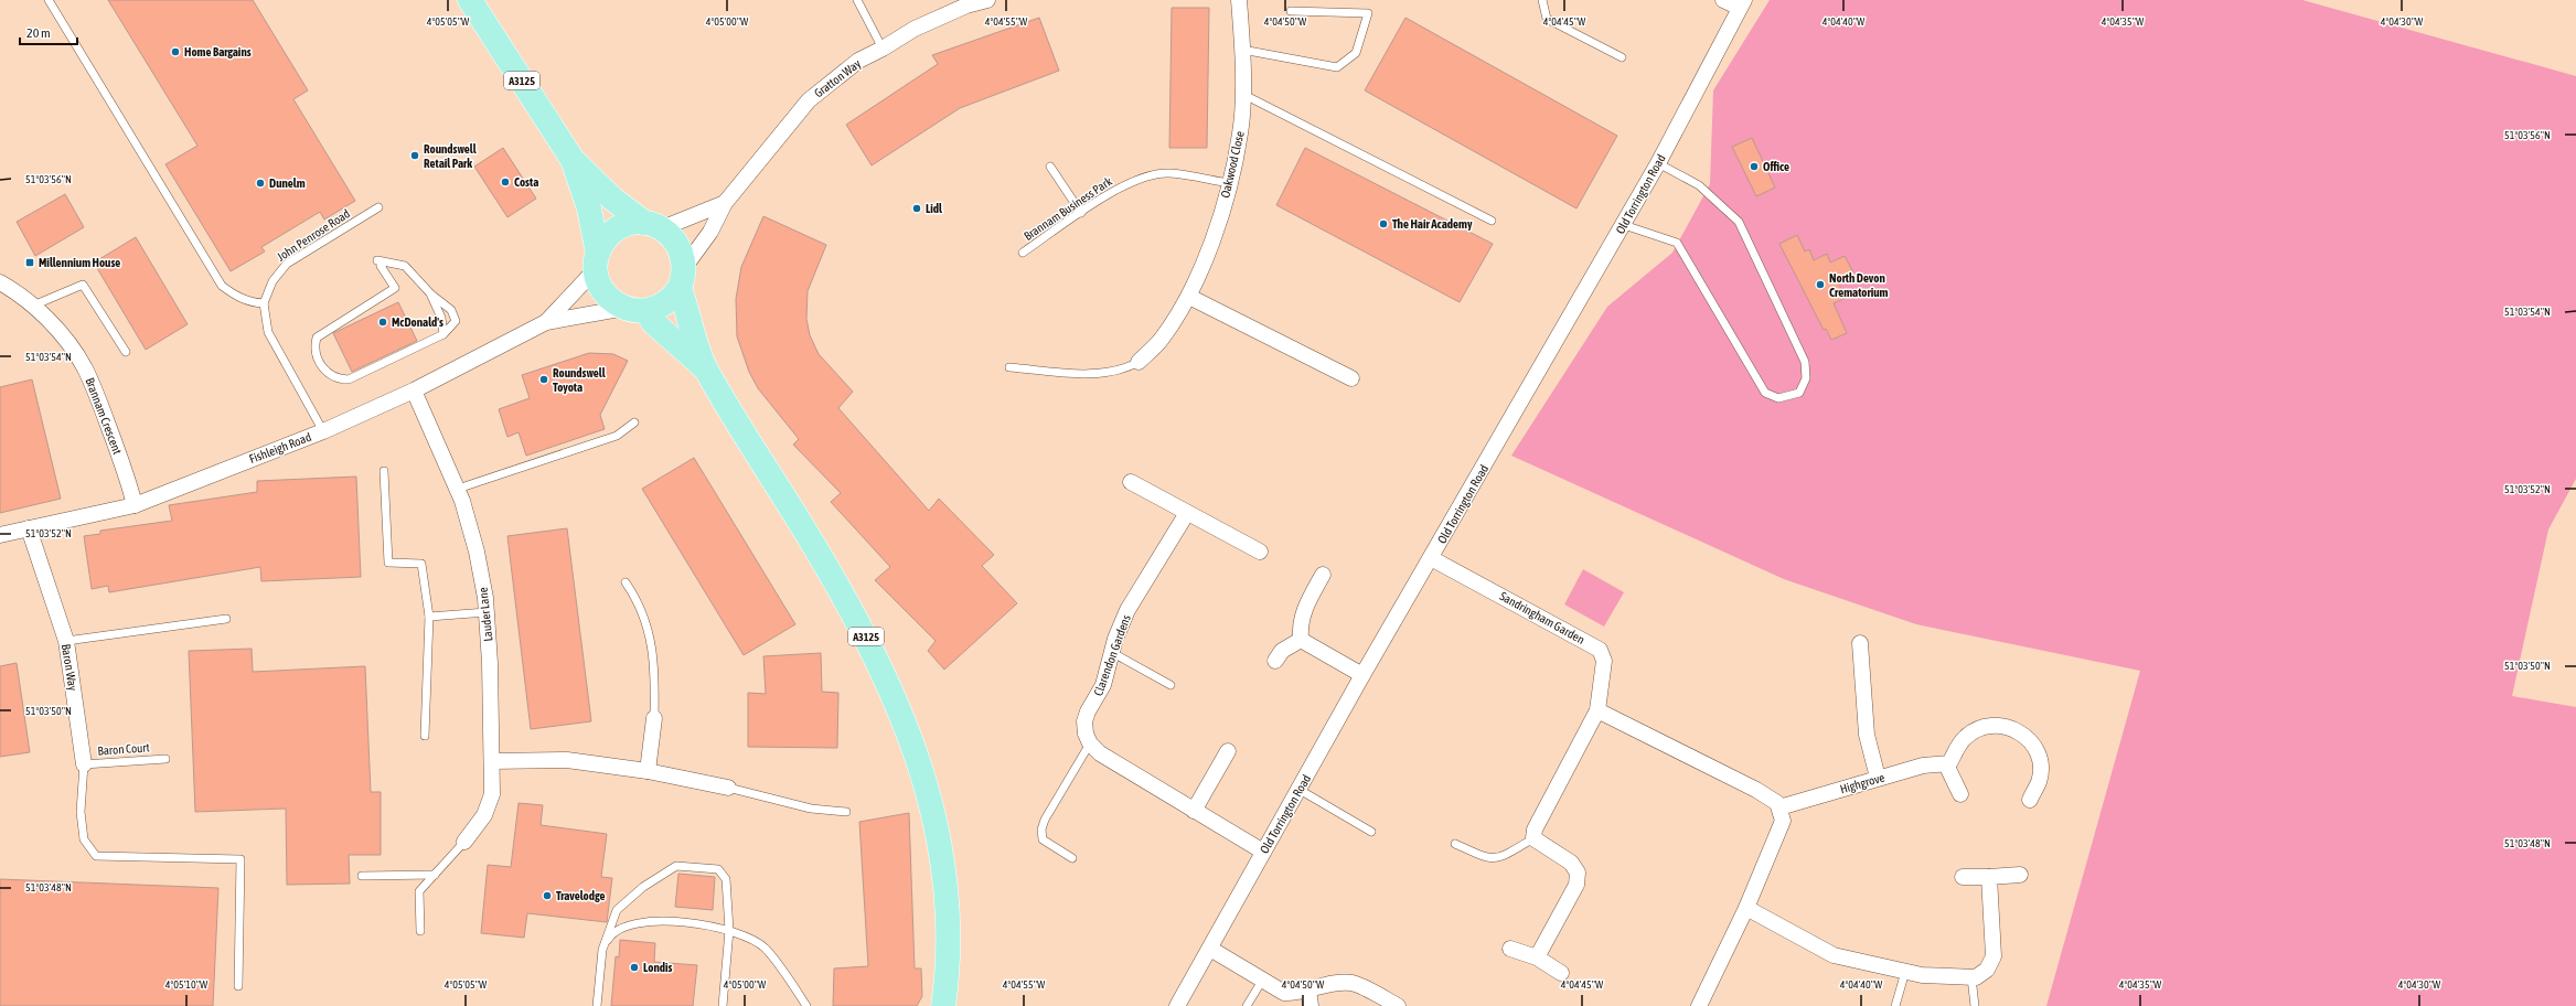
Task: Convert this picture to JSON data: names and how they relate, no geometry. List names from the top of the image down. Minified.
{"streets":{"main road":["A3125"],"street":["Gratton Way","Oakwood Close","Old Torrington Road","Brannam Crescent","Fishleigh Road","Lauder Lane","Sandringham Garden","Clarendon Gardens","Baron Way","Highgrove"],"lane":["Brannam Business Park","John Penrose Road","Baron Court"]},"crossings":[["Gratton Way","A3125"],["Gratton Way","Fishleigh Road"],["A3125","Fishleigh Road"],["Oakwood Close","Brannam Business Park"],["Old Torrington Road","Sandringham Garden"],["John Penrose Road","Fishleigh Road"],["Brannam Crescent","Fishleigh Road"],["Fishleigh Road","Lauder Lane"],["Fishleigh Road","Baron Way"],["Baron Way","Baron Court"]],"places":{"other":["Home Bargains","Roundswell Retail Park","Office","Costa","Dunelm","Lidl","The Hair Academy","North Devon Crematorium","McDonald's","Roundswell Toyota","Travelodge","Londis"],"transit":["Millennium House"]},"scale_bar":"20 m","coordinates":["4°05'05\"W","4°05'00\"W","4°04'55\"W","4°04'50\"W","4°04'45\"W","4°04'40\"W","4°04'35\"W","4°04'30\"W","51°03'56\"N","51°03'54\"N","51°03'52\"N","51°03'50\"N","51°03'48\"N","4°05'10\"W"]}
